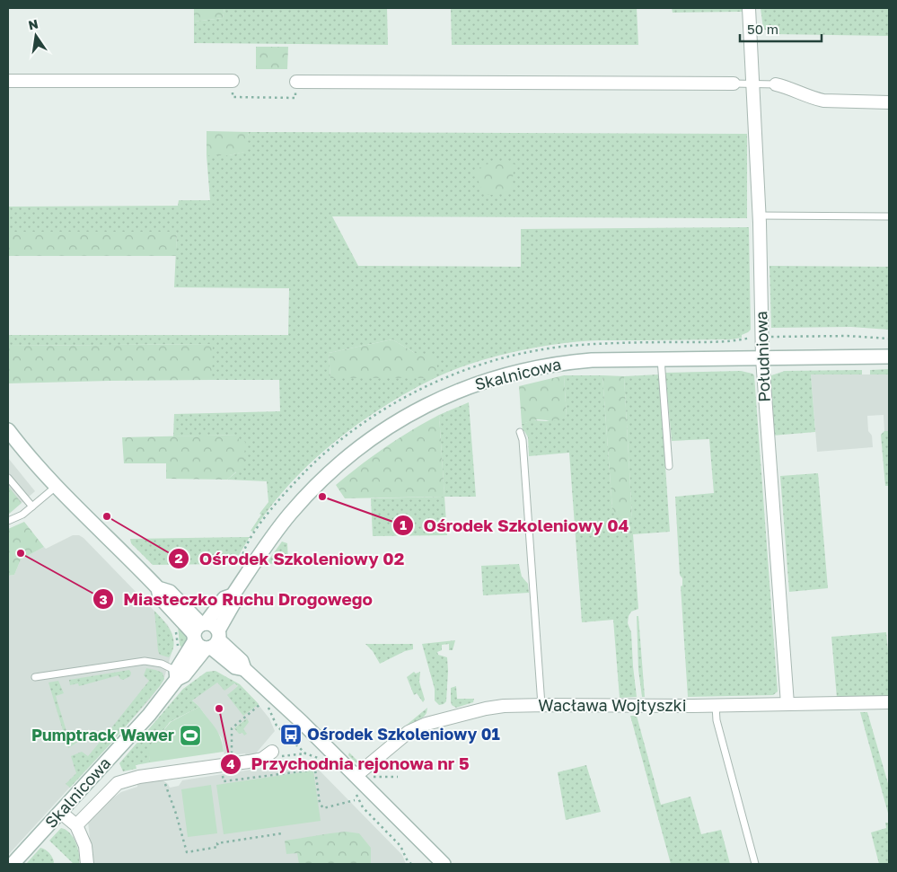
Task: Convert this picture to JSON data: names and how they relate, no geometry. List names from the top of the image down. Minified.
{"streets":{"street":["Południowa","Skalnicowa","Wacława Wojtyszki"]},"crossings":[["Południowa","Skalnicowa"],["Południowa","Wacława Wojtyszki"]],"places":{"other":["Ośrodek Szkoleniowy 04","Ośrodek Szkoleniowy 02","Miasteczko Ruchu Drogowego","Przychodnia rejonowa nr 5"],"bus stop":["Ośrodek Szkoleniowy 01"],"sports":["Pumptrack Wawer"]},"scale_bar":"50 m","north":"top"}
